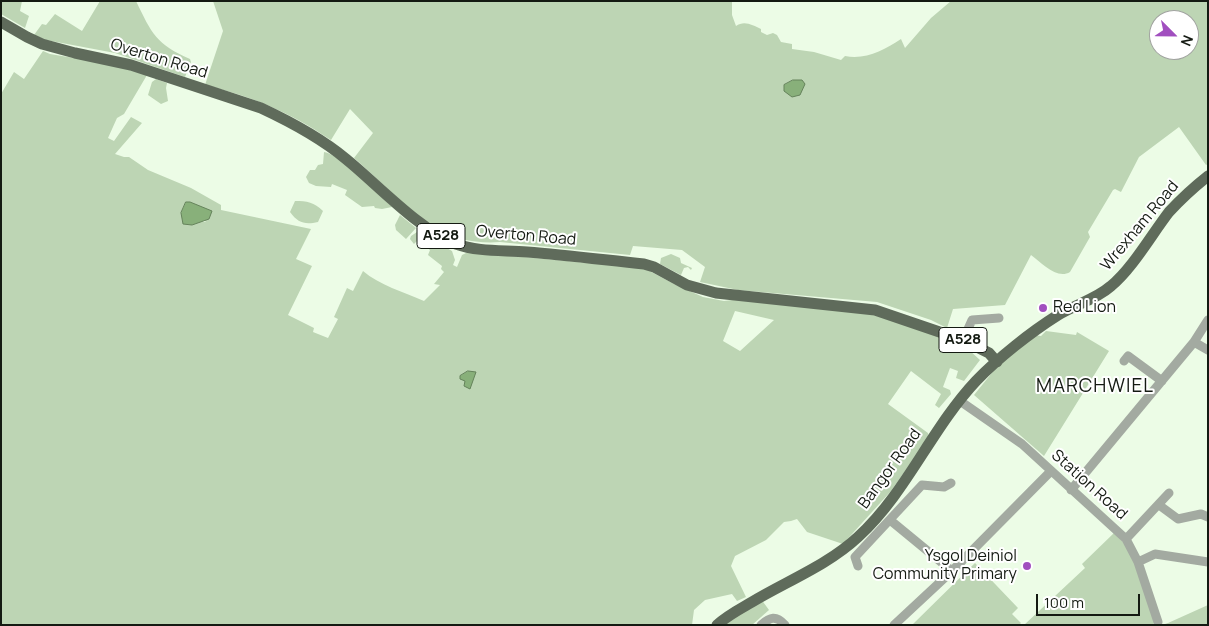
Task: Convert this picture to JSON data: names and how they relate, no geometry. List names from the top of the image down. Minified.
{"streets":{"main road":["Overton Road","Wrexham Road","A528","Bangor Road"],"street":["Station Road"]},"crossings":[["Overton Road","Wrexham Road"],["Overton Road","Bangor Road"],["Wrexham Road","Bangor Road"],["Bangor Road","Station Road"]],"districts":["MARCHWIEL"],"places":["Red Lion","Ysgol Deiniol Community Primary"],"scale_bar":"100 m","north":"bottom right"}
